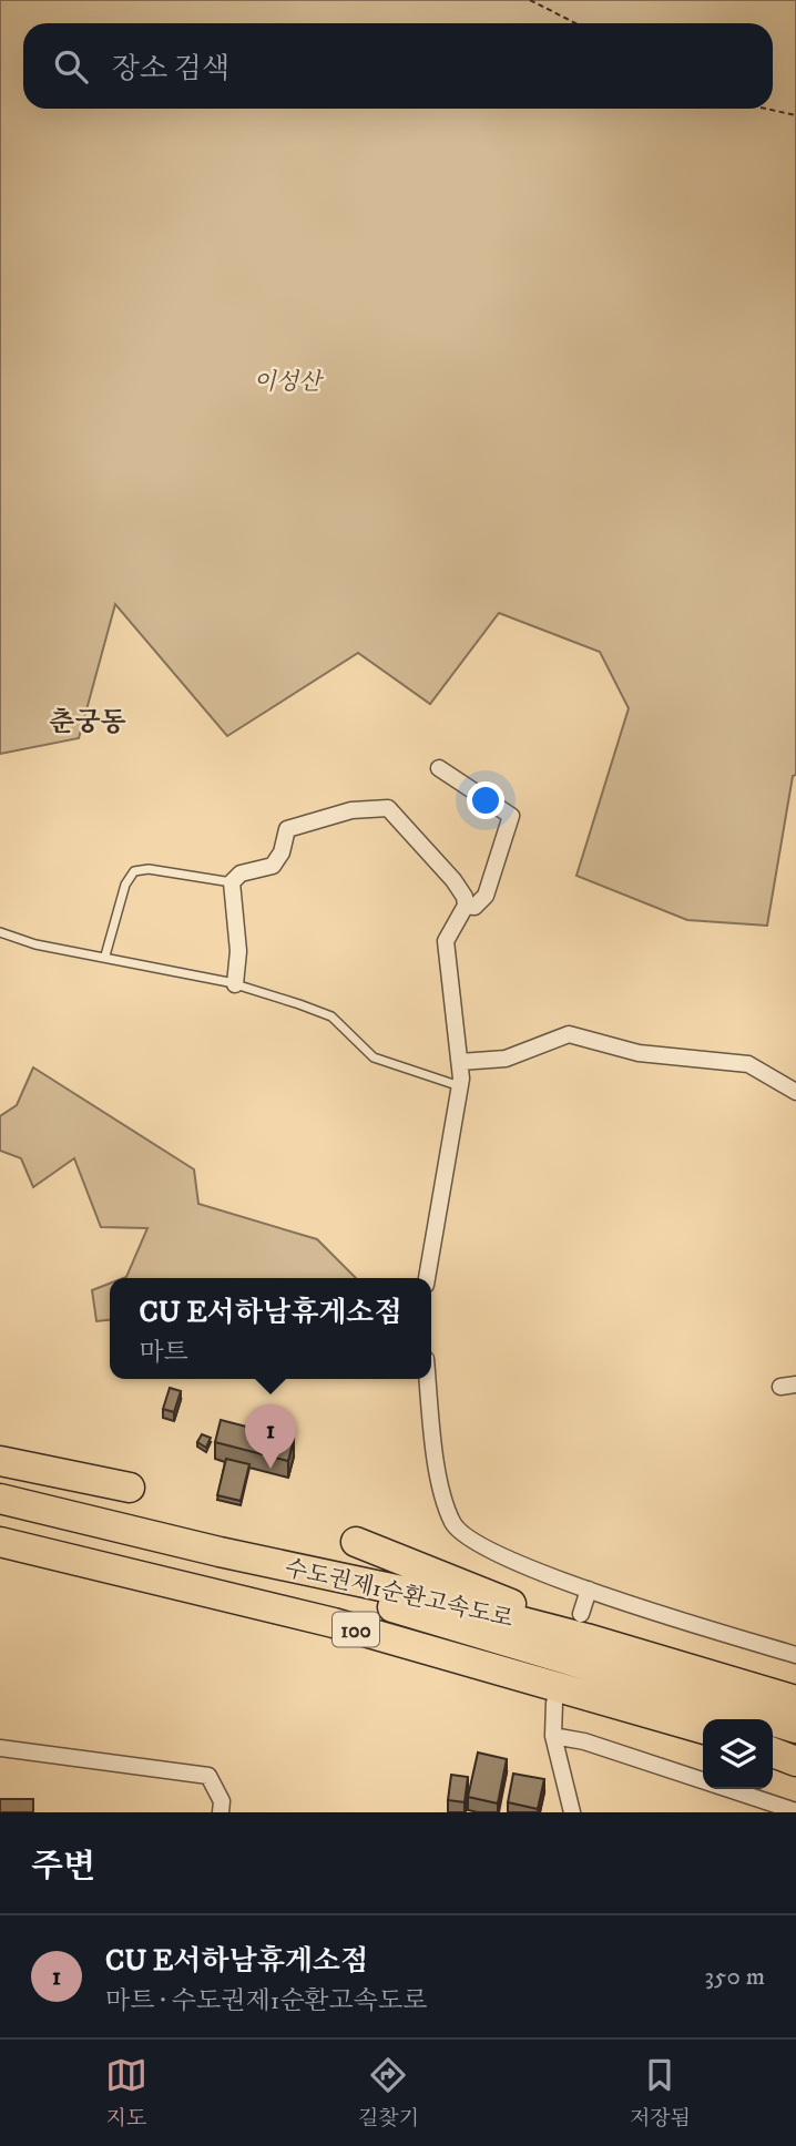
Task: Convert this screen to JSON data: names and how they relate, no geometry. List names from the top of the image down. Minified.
{"streets":{"highway":["수도권제1순환고속도로","100"]},"districts":["춘궁동"],"parks":["이성산"],"page":{"search":"장소 검색","popup":["CU E서하남휴게소점","마트"],"pins":"1","heading":"주변","list":[{"mark":"1","name":"CU E서하남휴게소점","note":"마트 · 수도권제1순환고속도로","value":"350 m"}],"nav":["지도","길찾기","저장됨"]}}
